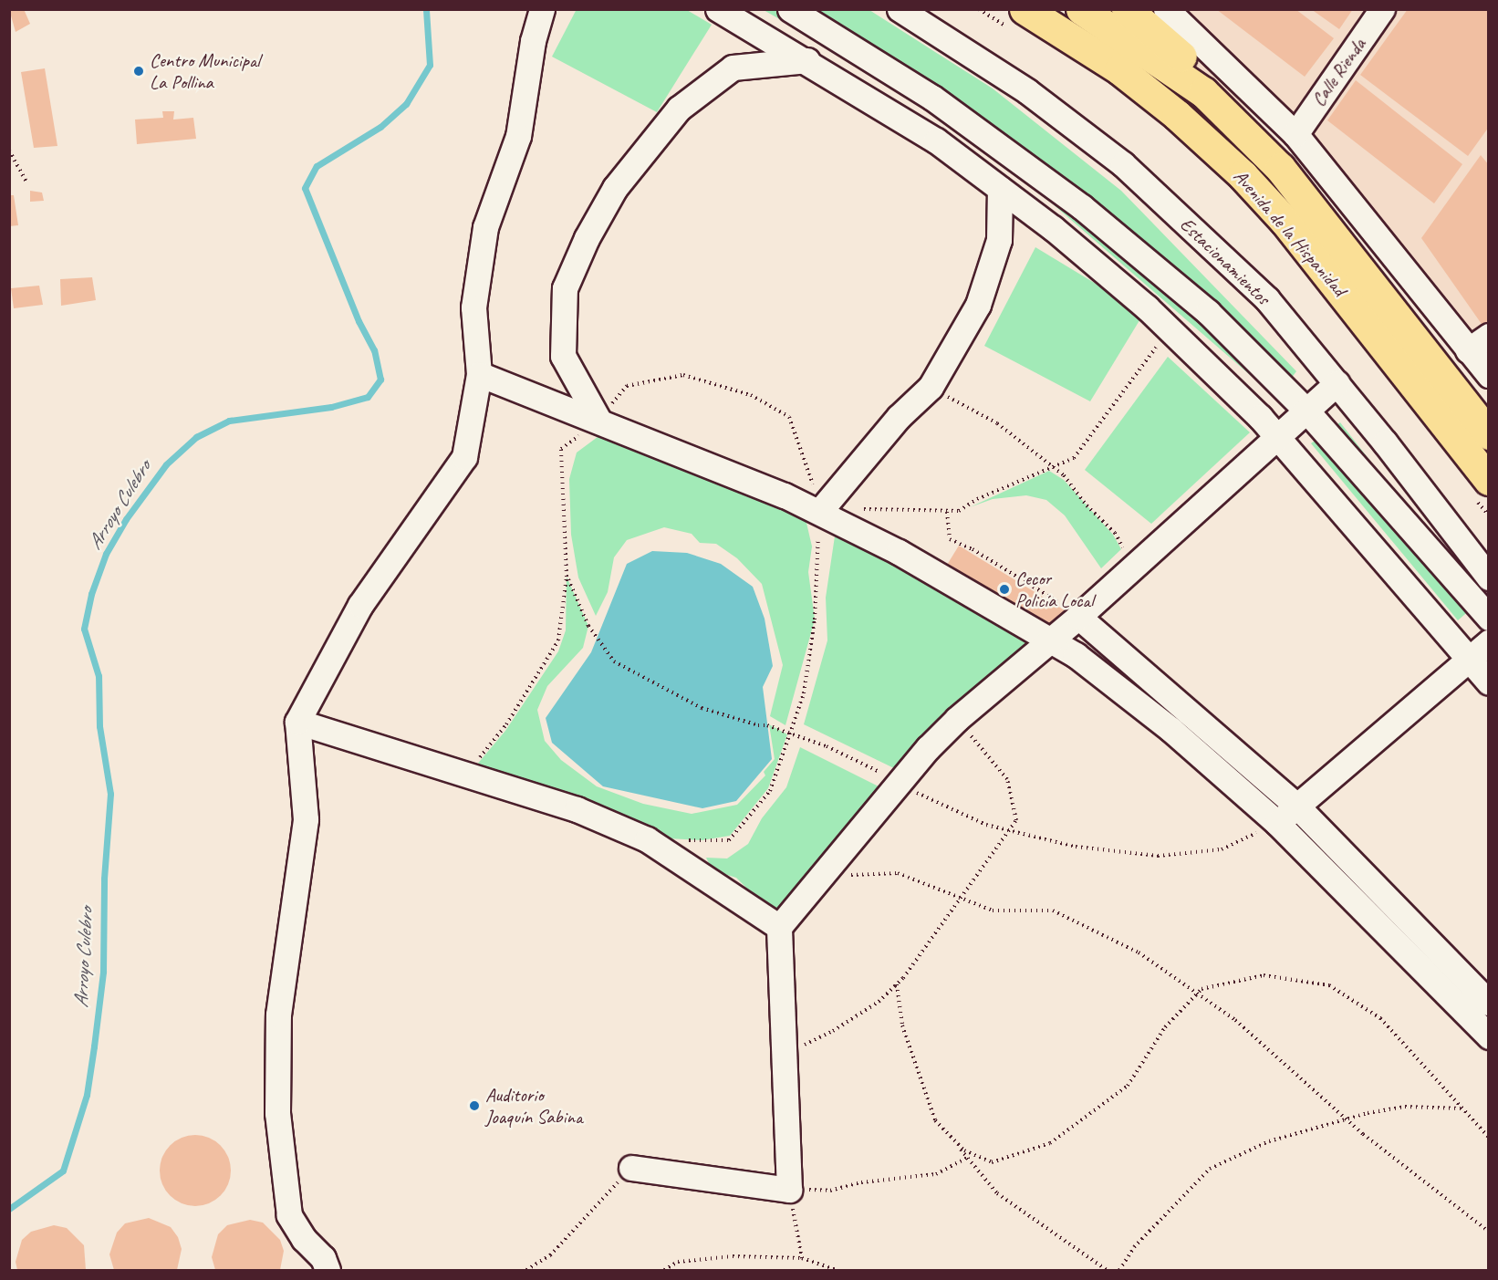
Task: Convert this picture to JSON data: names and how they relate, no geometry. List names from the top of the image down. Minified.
{"streets":{"main road":["Avenida de la Hispanidad"],"street":["Calle Rienda","Estacionamientos"]},"water":["Arroyo Culebro"],"places":["Centro Municipal La Pollina","Cecor Policía Local","Auditorio Joaquín Sabina"]}
